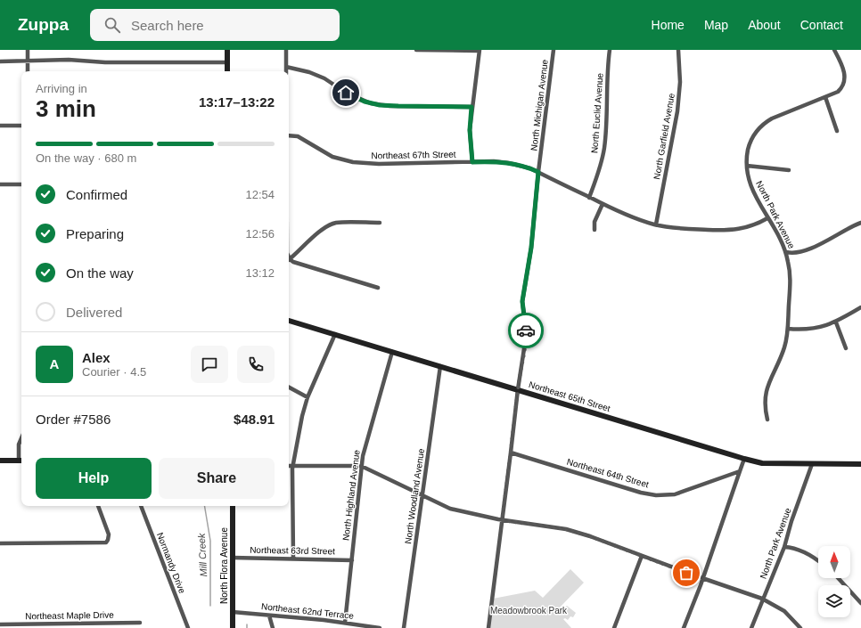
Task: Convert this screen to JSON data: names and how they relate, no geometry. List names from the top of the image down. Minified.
{"streets":{"street":["North Michigan Avenue","North Euclid Avenue","North Garfield Avenue","Northeast 67th Street","North Park Avenue","Northeast 65th Street","Northeast 64th Street","North Highland Avenue","North Woodland Avenue","Northeast 63rd Street","Normandy Drive","North Flora Avenue","Northeast 62nd Terrace","Northeast Maple Drive"]},"crossings":[["North Michigan Avenue","Northeast 67th Street"],["North Michigan Avenue","Northeast 65th Street"],["North Michigan Avenue","Northeast 64th Street"],["North Euclid Avenue","Northeast 67th Street"],["North Garfield Avenue","Northeast 67th Street"],["Northeast 67th Street","North Park Avenue"],["Northeast 65th Street","North Highland Avenue"],["Northeast 65th Street","North Woodland Avenue"],["North Highland Avenue","Northeast 63rd Street"],["North Highland Avenue","Northeast 62nd Terrace"],["Northeast 63rd Street","North Flora Avenue"],["North Flora Avenue","Northeast 62nd Terrace"]],"water":["Mill Creek"],"parks":["Meadowbrook Park"],"north":"top","page":{"header":"Zuppa","search":"Search here","nav":["Home","Map","About","Contact"],"heading":["3 min","Arriving in","13:17–13:22"],"panel":["Alex","Courier · 4.5","Order #7586","$48.91"],"bar":"On the way · 680 m","list":[["Confirmed","12:54"],["Preparing","12:56"],["On the way","13:12"],"Delivered"],"round":"A","buttons":["Help","Share"]}}
